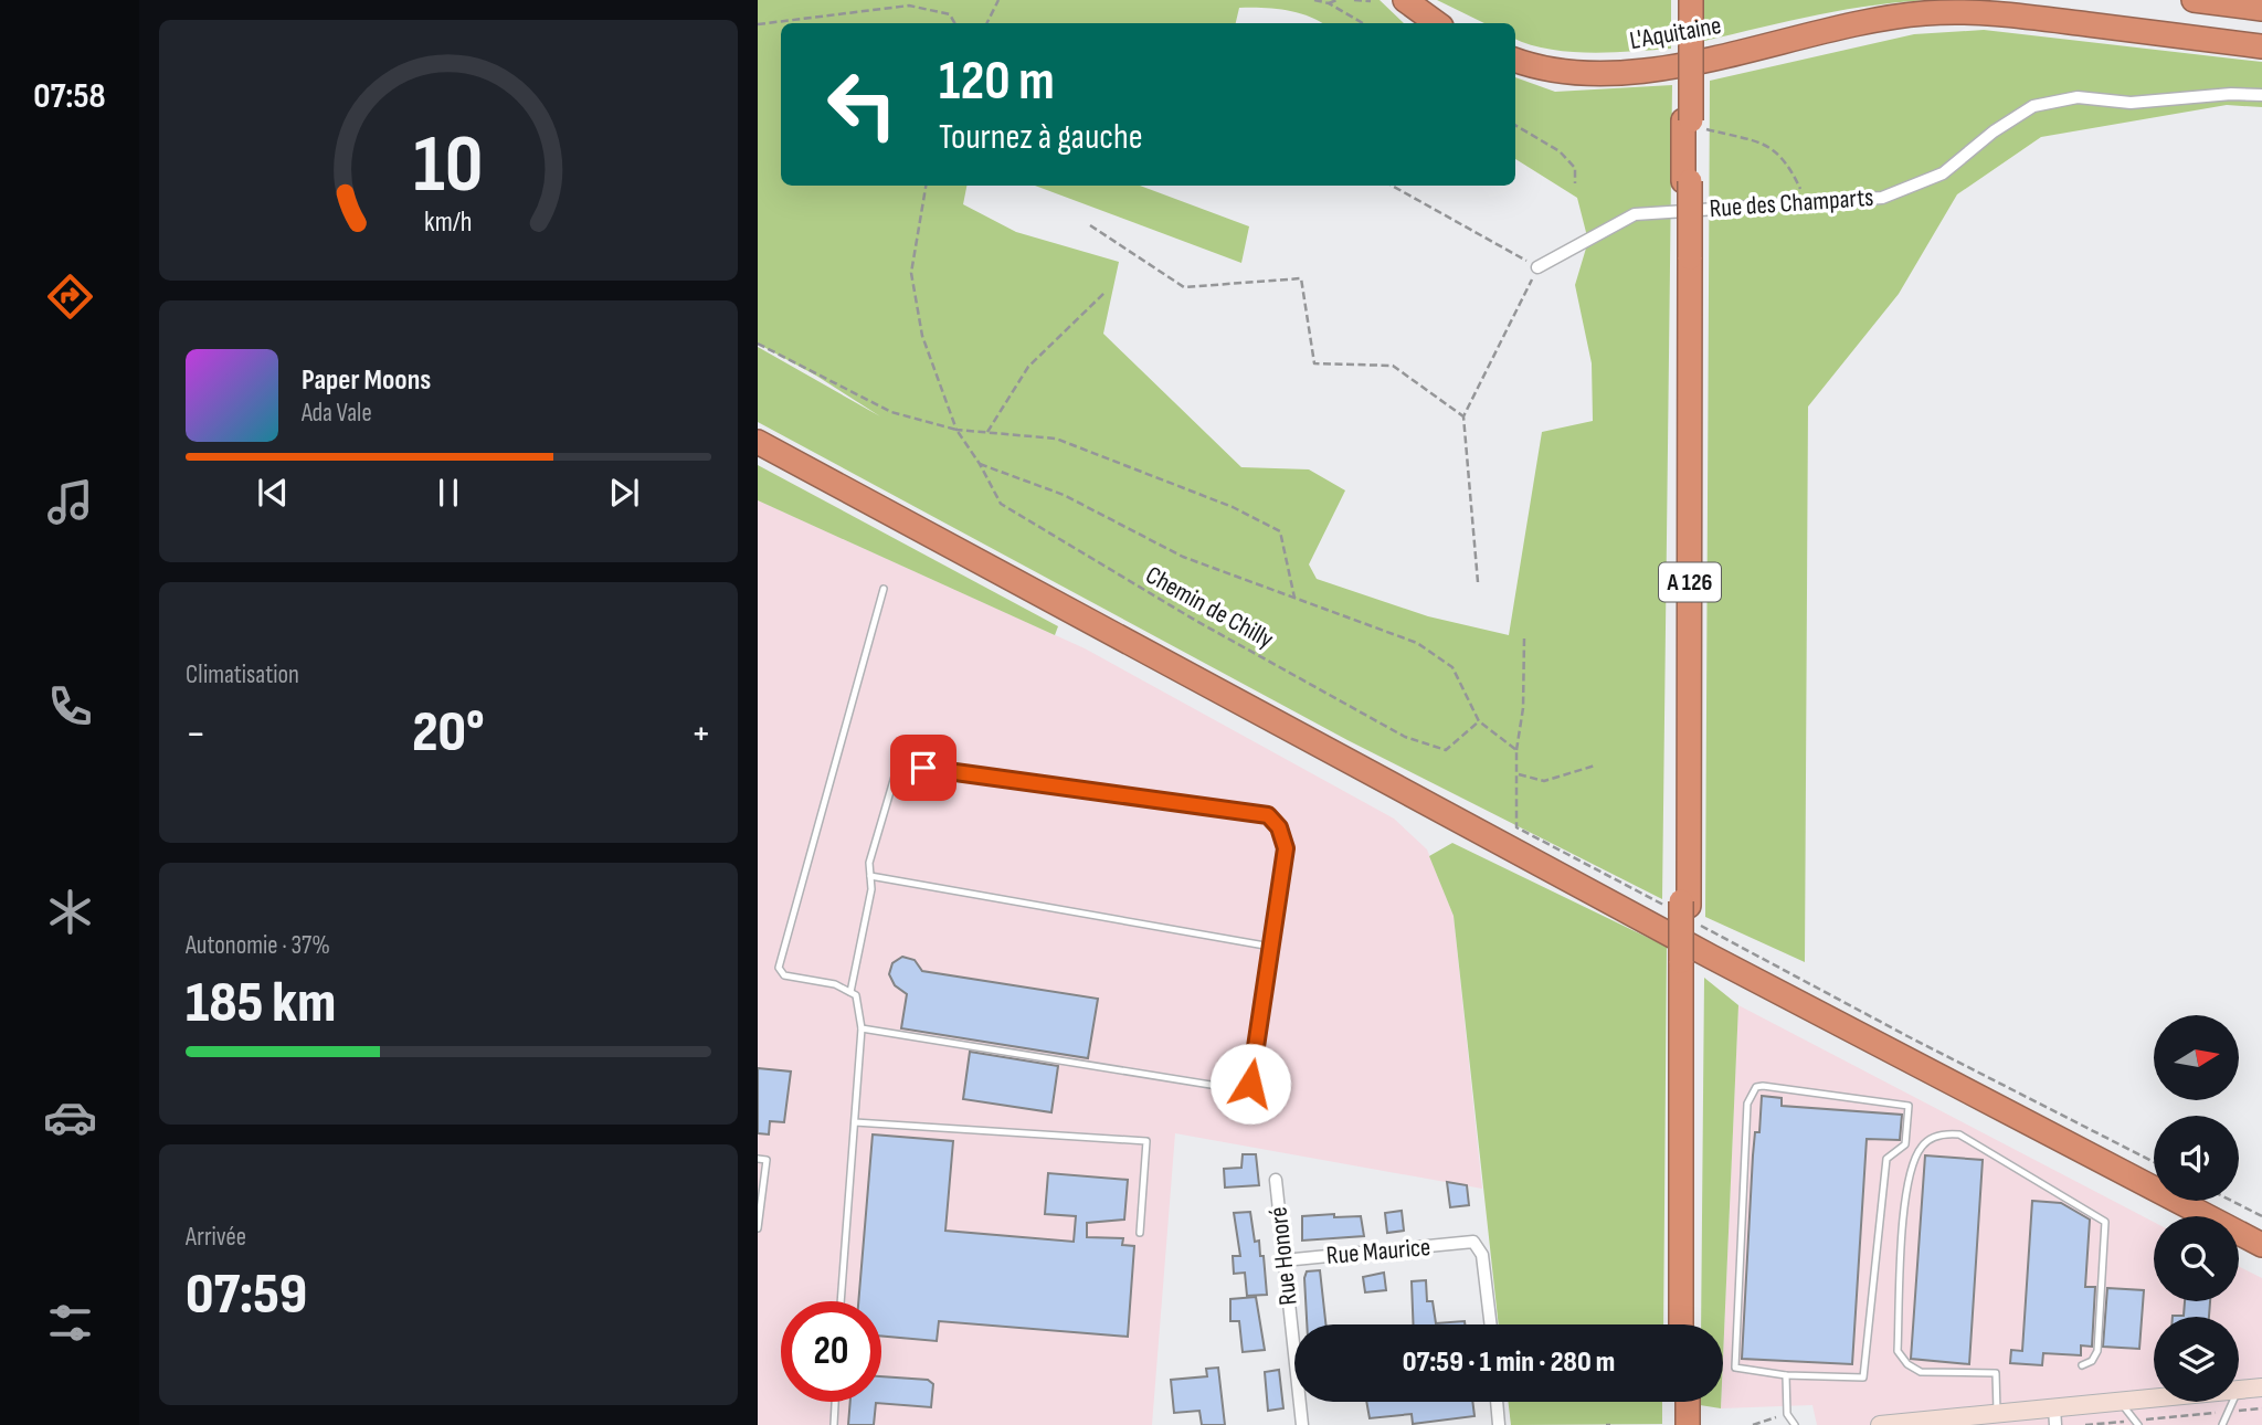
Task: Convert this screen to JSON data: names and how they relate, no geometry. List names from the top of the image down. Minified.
{"streets":{"highway":["L'Aquitaine","A 126"],"street":["Rue des Champarts","Rue Maurice","Rue Honoré"],"path":["Chemin de Chilly"]},"crossings":[["Rue Maurice","Rue Honoré"]],"north":"right","page":{"tabs":"07:58","turn":["120 m","Tournez à gauche"],"song":["Paper Moons","Ada Vale"],"tile":["Climatisation",["Autonomie · 37%","185 km"],["Arrivée","07:59"]],"heat":["−","20°","+"],"limit":"20","trip":"07:59 · 1 min · 280 m","gauge":["10","km/h"]}}
